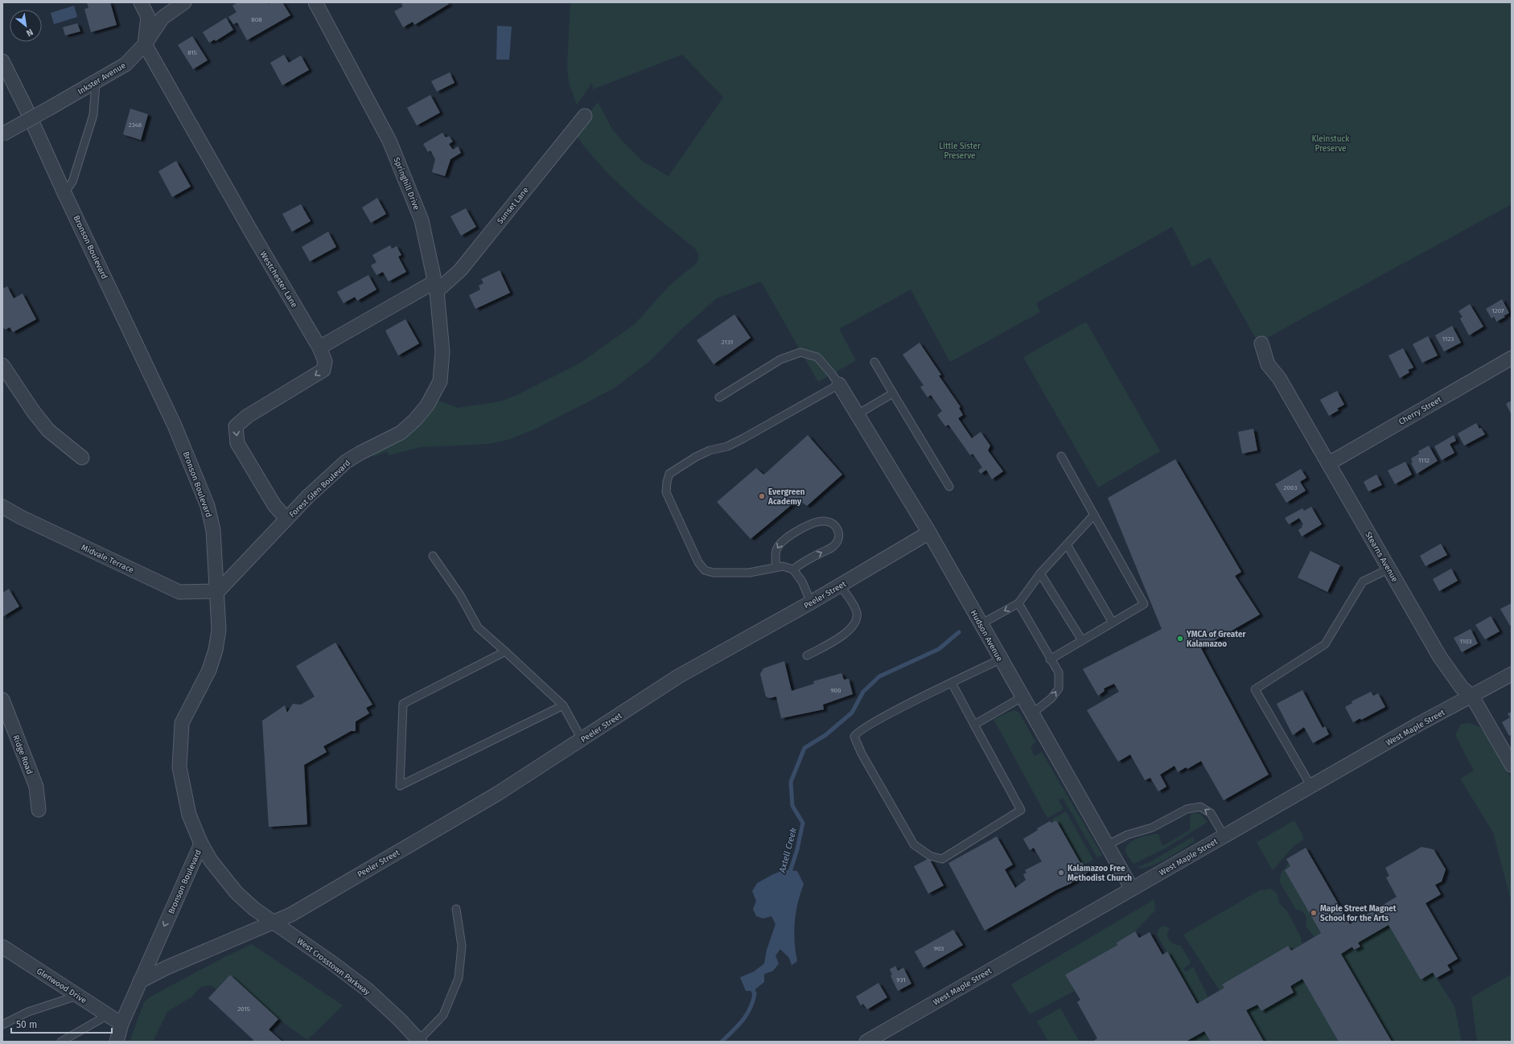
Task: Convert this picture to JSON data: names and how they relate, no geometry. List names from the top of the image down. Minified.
{"streets":{"street":["Inkster Avenue","Springhill Drive","Sunset Lane","Bronson Boulevard","Westchester Lane","Cherry Street","Forest Glen Boulevard","Stearns Avenue","Midvale Terrace","Peeler Street","Hudson Avenue","West Maple Street","Ridge Road","West Crosstown Parkway","Glenwood Drive"]},"crossings":[["Inkster Avenue","Westchester Lane"],["Springhill Drive","Sunset Lane"],["Springhill Drive","Forest Glen Boulevard"],["Sunset Lane","Westchester Lane"],["Bronson Boulevard","Forest Glen Boulevard"],["Bronson Boulevard","Midvale Terrace"],["Bronson Boulevard","West Crosstown Parkway"],["Westchester Lane","Forest Glen Boulevard"],["Cherry Street","Stearns Avenue"],["Forest Glen Boulevard","Midvale Terrace"],["Stearns Avenue","West Maple Street"],["Peeler Street","Hudson Avenue"],["Peeler Street","West Crosstown Parkway"],["Hudson Avenue","West Maple Street"]],"water":["Axtell Creek"],"parks":["Kleinstuck Preserve","Little Sister Preserve"],"places":["Evergreen Academy","YMCA of Greater Kalamazoo","Kalamazoo Free Methodist Church","Maple Street Magnet School for the Arts"],"house_numbers":["808","815","2348","1207","1123","2131","1112","2003","1103","900","903","931","2015"],"scale_bar":"50 m","north":"bottom right"}
